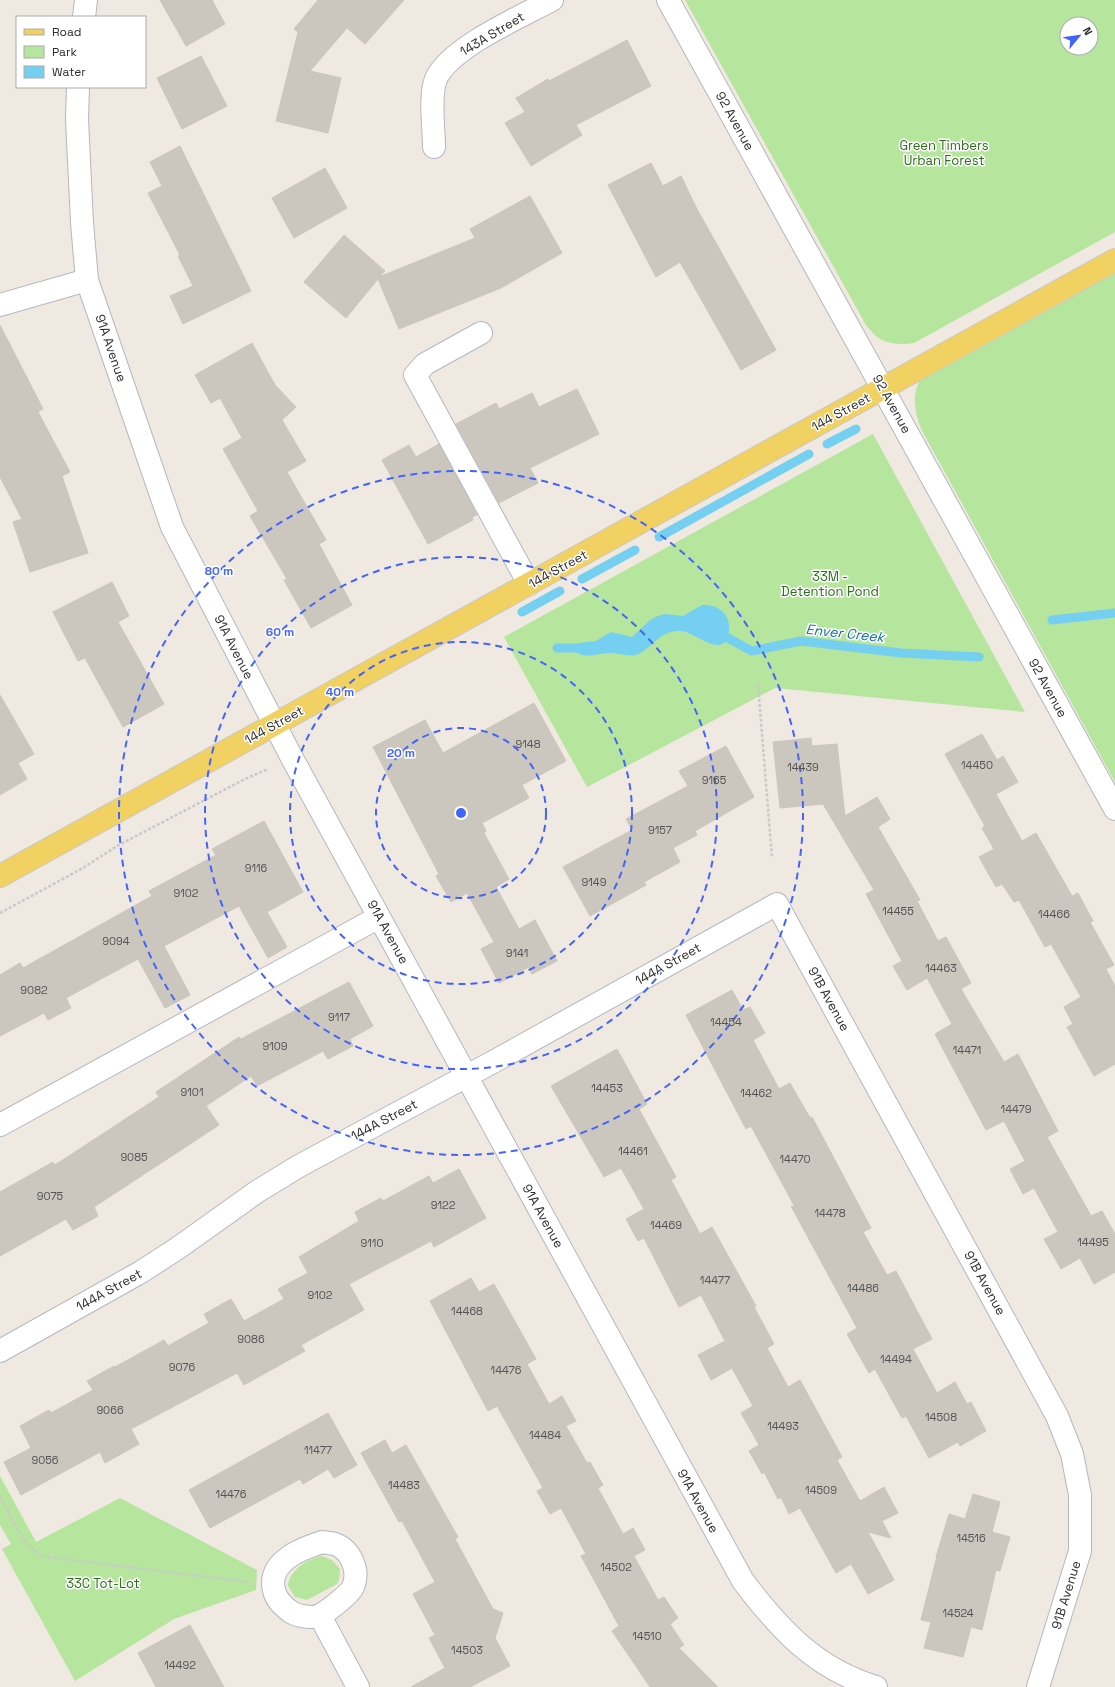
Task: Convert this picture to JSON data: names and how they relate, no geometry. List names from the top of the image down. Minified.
{"streets":{"main road":["144 Street"],"street":["143A Street","92 Avenue","91A Avenue","144A Street","91B Avenue"]},"crossings":[["92 Avenue","144 Street"],["91A Avenue","144 Street"],["91A Avenue","144A Street"],["144A Street","91B Avenue"]],"water":["Enver Creek"],"parks":["Green Timbers Urban Forest","33M - Detention Pond","33C Tot-Lot"],"house_numbers":["9148","14450","14439","9165","9157","9116","9149","9102","14455","14466","9094","9141","14463","9082","9117","14454","9109","14471","14453","9101","14462","14479","14461","9085","14470","9075","9122","14478","14469","14495","9110","14477","14486","9102","14468","9086","14494","9076","14476","9066","14508","14493","14484","11477","9056","14483","14509","14476","14516","14502","14524","14510","14503","14492"],"legend":["Road","Park","Water"],"north":"top right","rings":["80 m","60 m","40 m","20 m"]}
